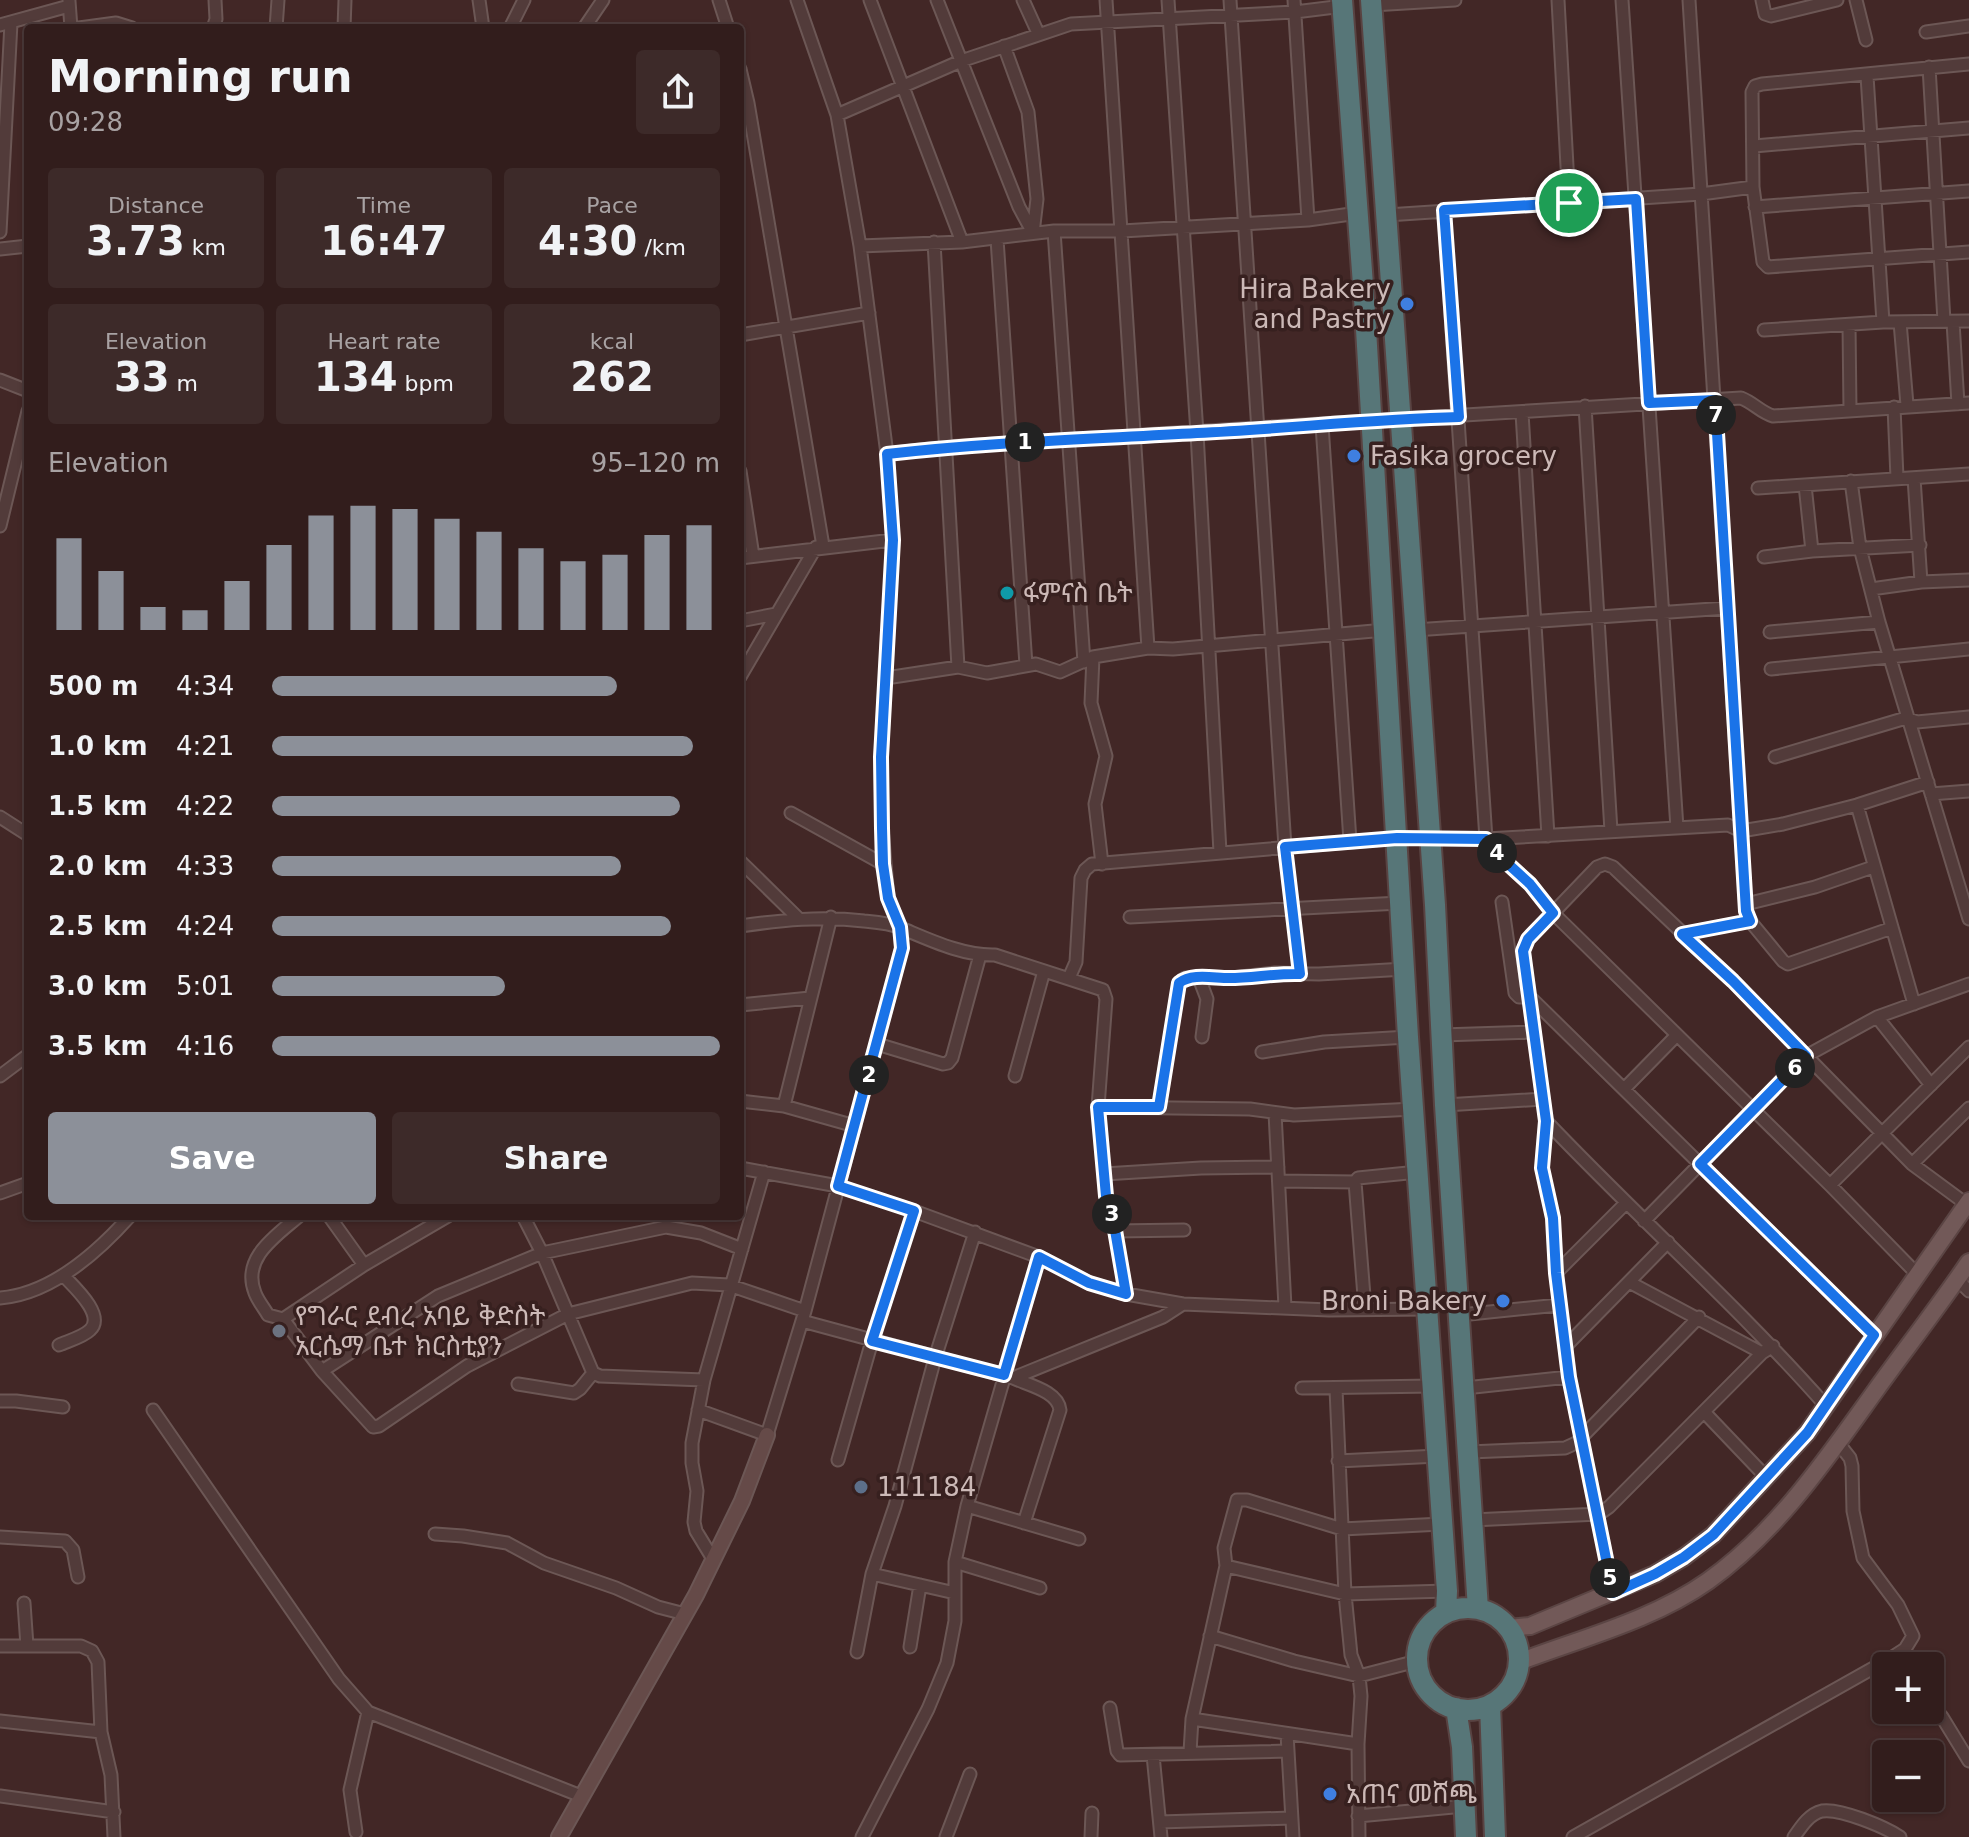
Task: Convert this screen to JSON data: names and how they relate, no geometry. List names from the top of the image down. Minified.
{"places":["Hira Bakery and Pastry","Fasika grocery","ፋምናስ ቤት","Broni Bakery","የግራር ደብረ አባይ ቅድስት አርሴማ ቤተ ክርስቲያን","111184","አጠና መሸጫ"],"page":{"heading":["Morning run","09:28"],"stats":[["Distance","3.73 km"],["Time","16:47"],["Pace","4:30 /km"],["Elevation","33 m"],["Heart rate","134 bpm"],["kcal","262"]],"pins":["7","1","4","6","2","3","5"],"chart":["Elevation","95–120 m"],"list":[{"name":"500 m","note":"4:34"},{"name":"1.0 km","note":"4:21"},{"name":"1.5 km","note":"4:22"},{"name":"2.0 km","note":"4:33"},{"name":"2.5 km","note":"4:24"},{"name":"3.0 km","note":"5:01"},{"name":"3.5 km","note":"4:16"}],"buttons":["Save","Share"],"map_buttons":["+","−"]}}
